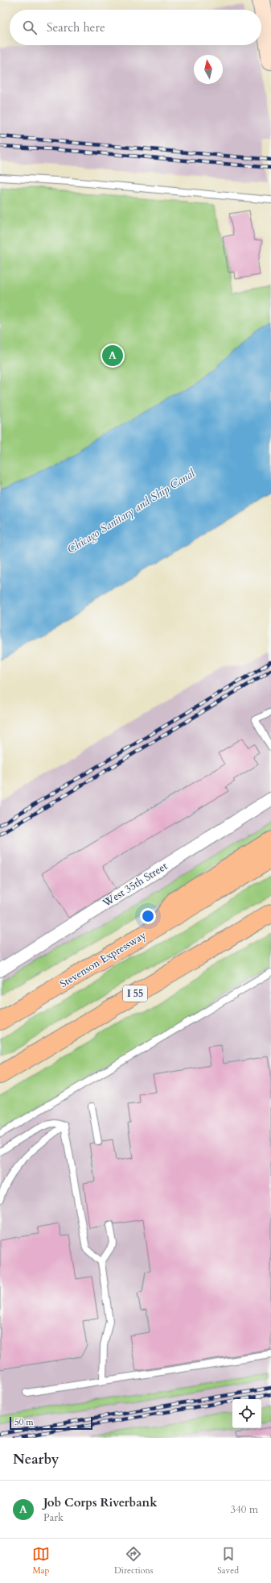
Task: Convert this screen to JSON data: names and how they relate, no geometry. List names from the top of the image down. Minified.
{"streets":{"highway":["Stevenson Expressway","I 55"],"street":["West 35th Street"]},"water":["Chicago Sanitary and Ship Canal"],"scale_bar":"50 m","north":"top","page":{"search":"Search here","pins":"A","scale":"50 m","heading":"Nearby","list":[{"mark":"A","name":"Job Corps Riverbank","note":"Park","value":"340 m"}],"nav":["Map","Directions","Saved"]}}
